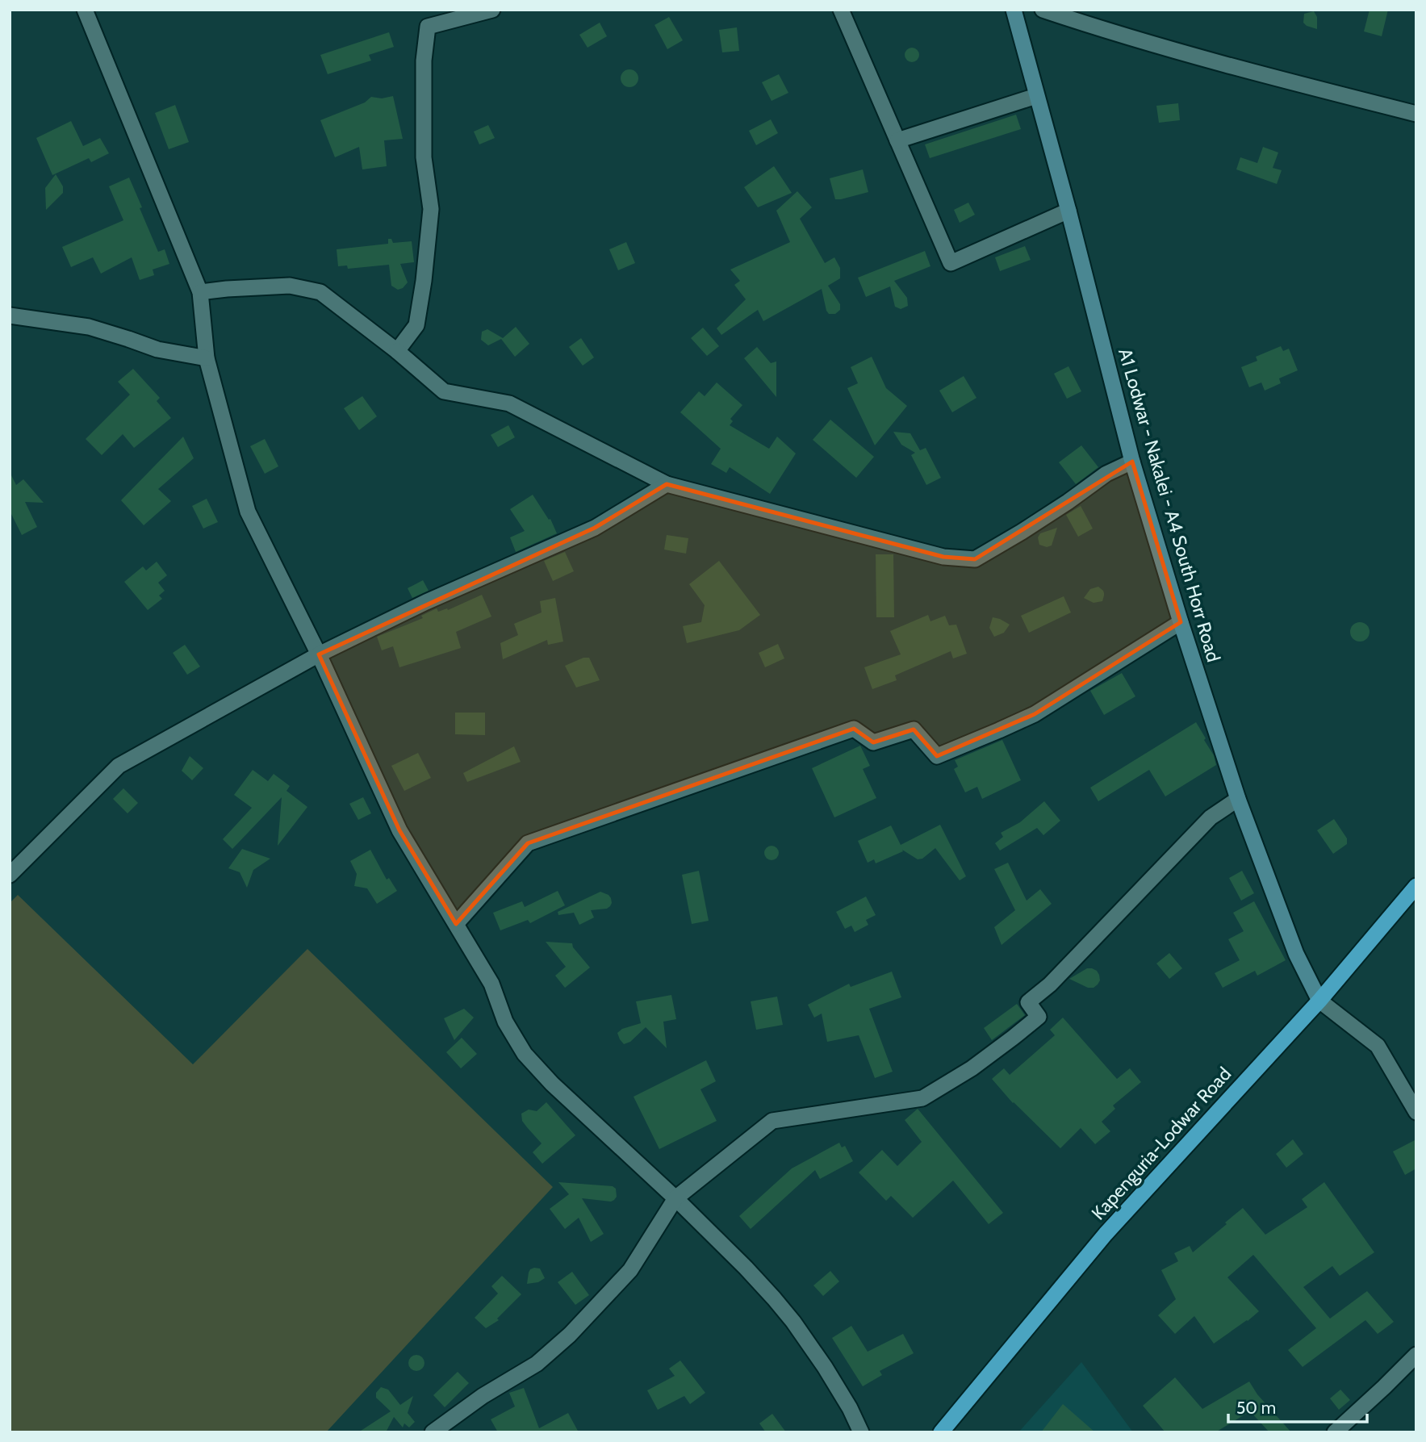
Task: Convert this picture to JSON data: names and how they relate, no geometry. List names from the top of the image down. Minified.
{"streets":{"highway":["Kapenguria-Lodwar Road"],"main road":["A1 Lodwar - Nakalei - A4 South Horr Road"]},"crossings":[["A1 Lodwar - Nakalei - A4 South Horr Road","Kapenguria-Lodwar Road"]],"scale_bar":"50 m"}
